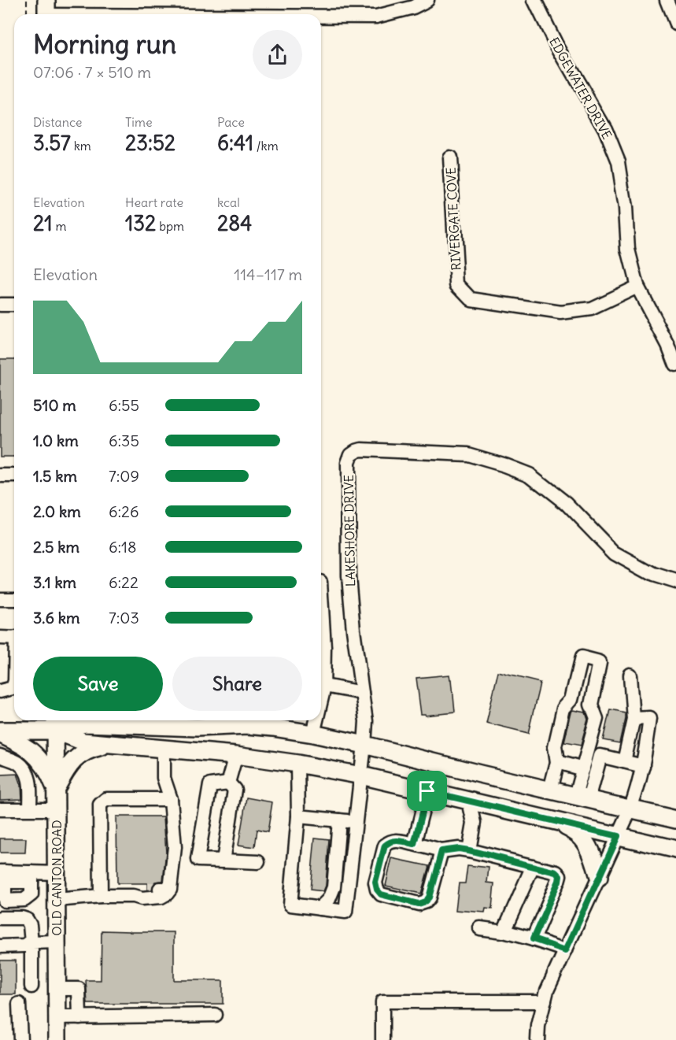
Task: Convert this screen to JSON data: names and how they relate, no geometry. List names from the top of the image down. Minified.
{"streets":{"main road":["OLD CANTON ROAD"],"street":["EDGEWATER DRIVE","RIVERGATE COVE","LAKESHORE DRIVE"]},"crossings":[["EDGEWATER DRIVE","RIVERGATE COVE"]],"page":{"heading":["Morning run","07:06 · 7 × 510 m"],"stats":[["Distance","3.57 km"],["Time","23:52"],["Pace","6:41 /km"],["Elevation","21 m"],["Heart rate","132 bpm"],["kcal","284"]],"chart":["Elevation","114–117 m"],"list":[{"name":"510 m","note":"6:55"},{"name":"1.0 km","note":"6:35"},{"name":"1.5 km","note":"7:09"},{"name":"2.0 km","note":"6:26"},{"name":"2.5 km","note":"6:18"},{"name":"3.1 km","note":"6:22"},{"name":"3.6 km","note":"7:03"}],"buttons":["Save","Share"]}}
